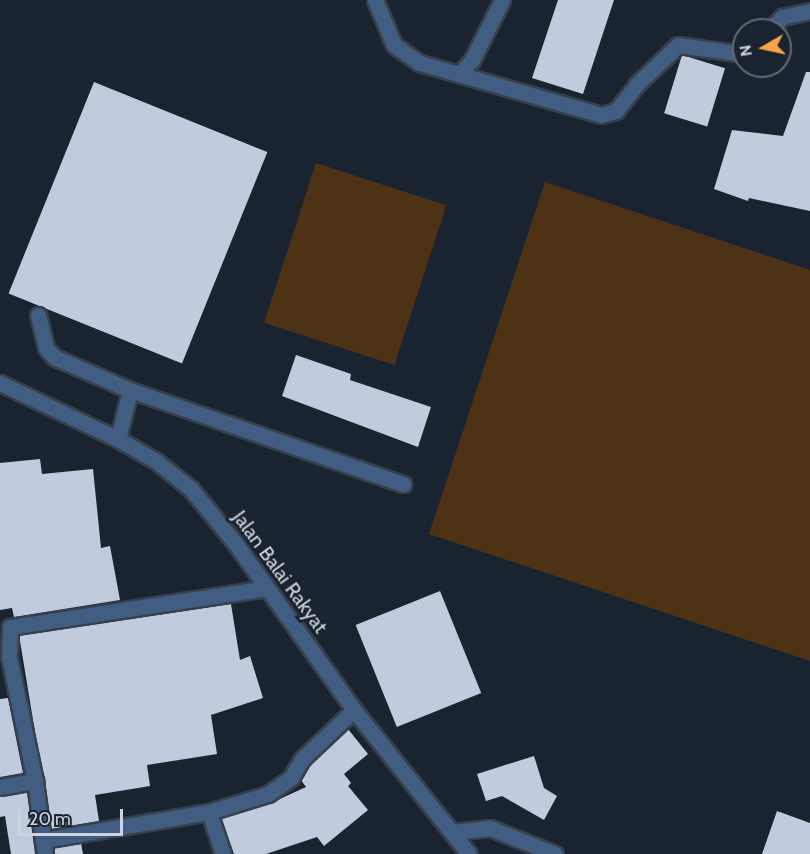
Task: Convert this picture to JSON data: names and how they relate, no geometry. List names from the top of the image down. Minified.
{"streets":{"street":["Jalan Balai Rakyat"]},"scale_bar":"20 m","north":"left"}
